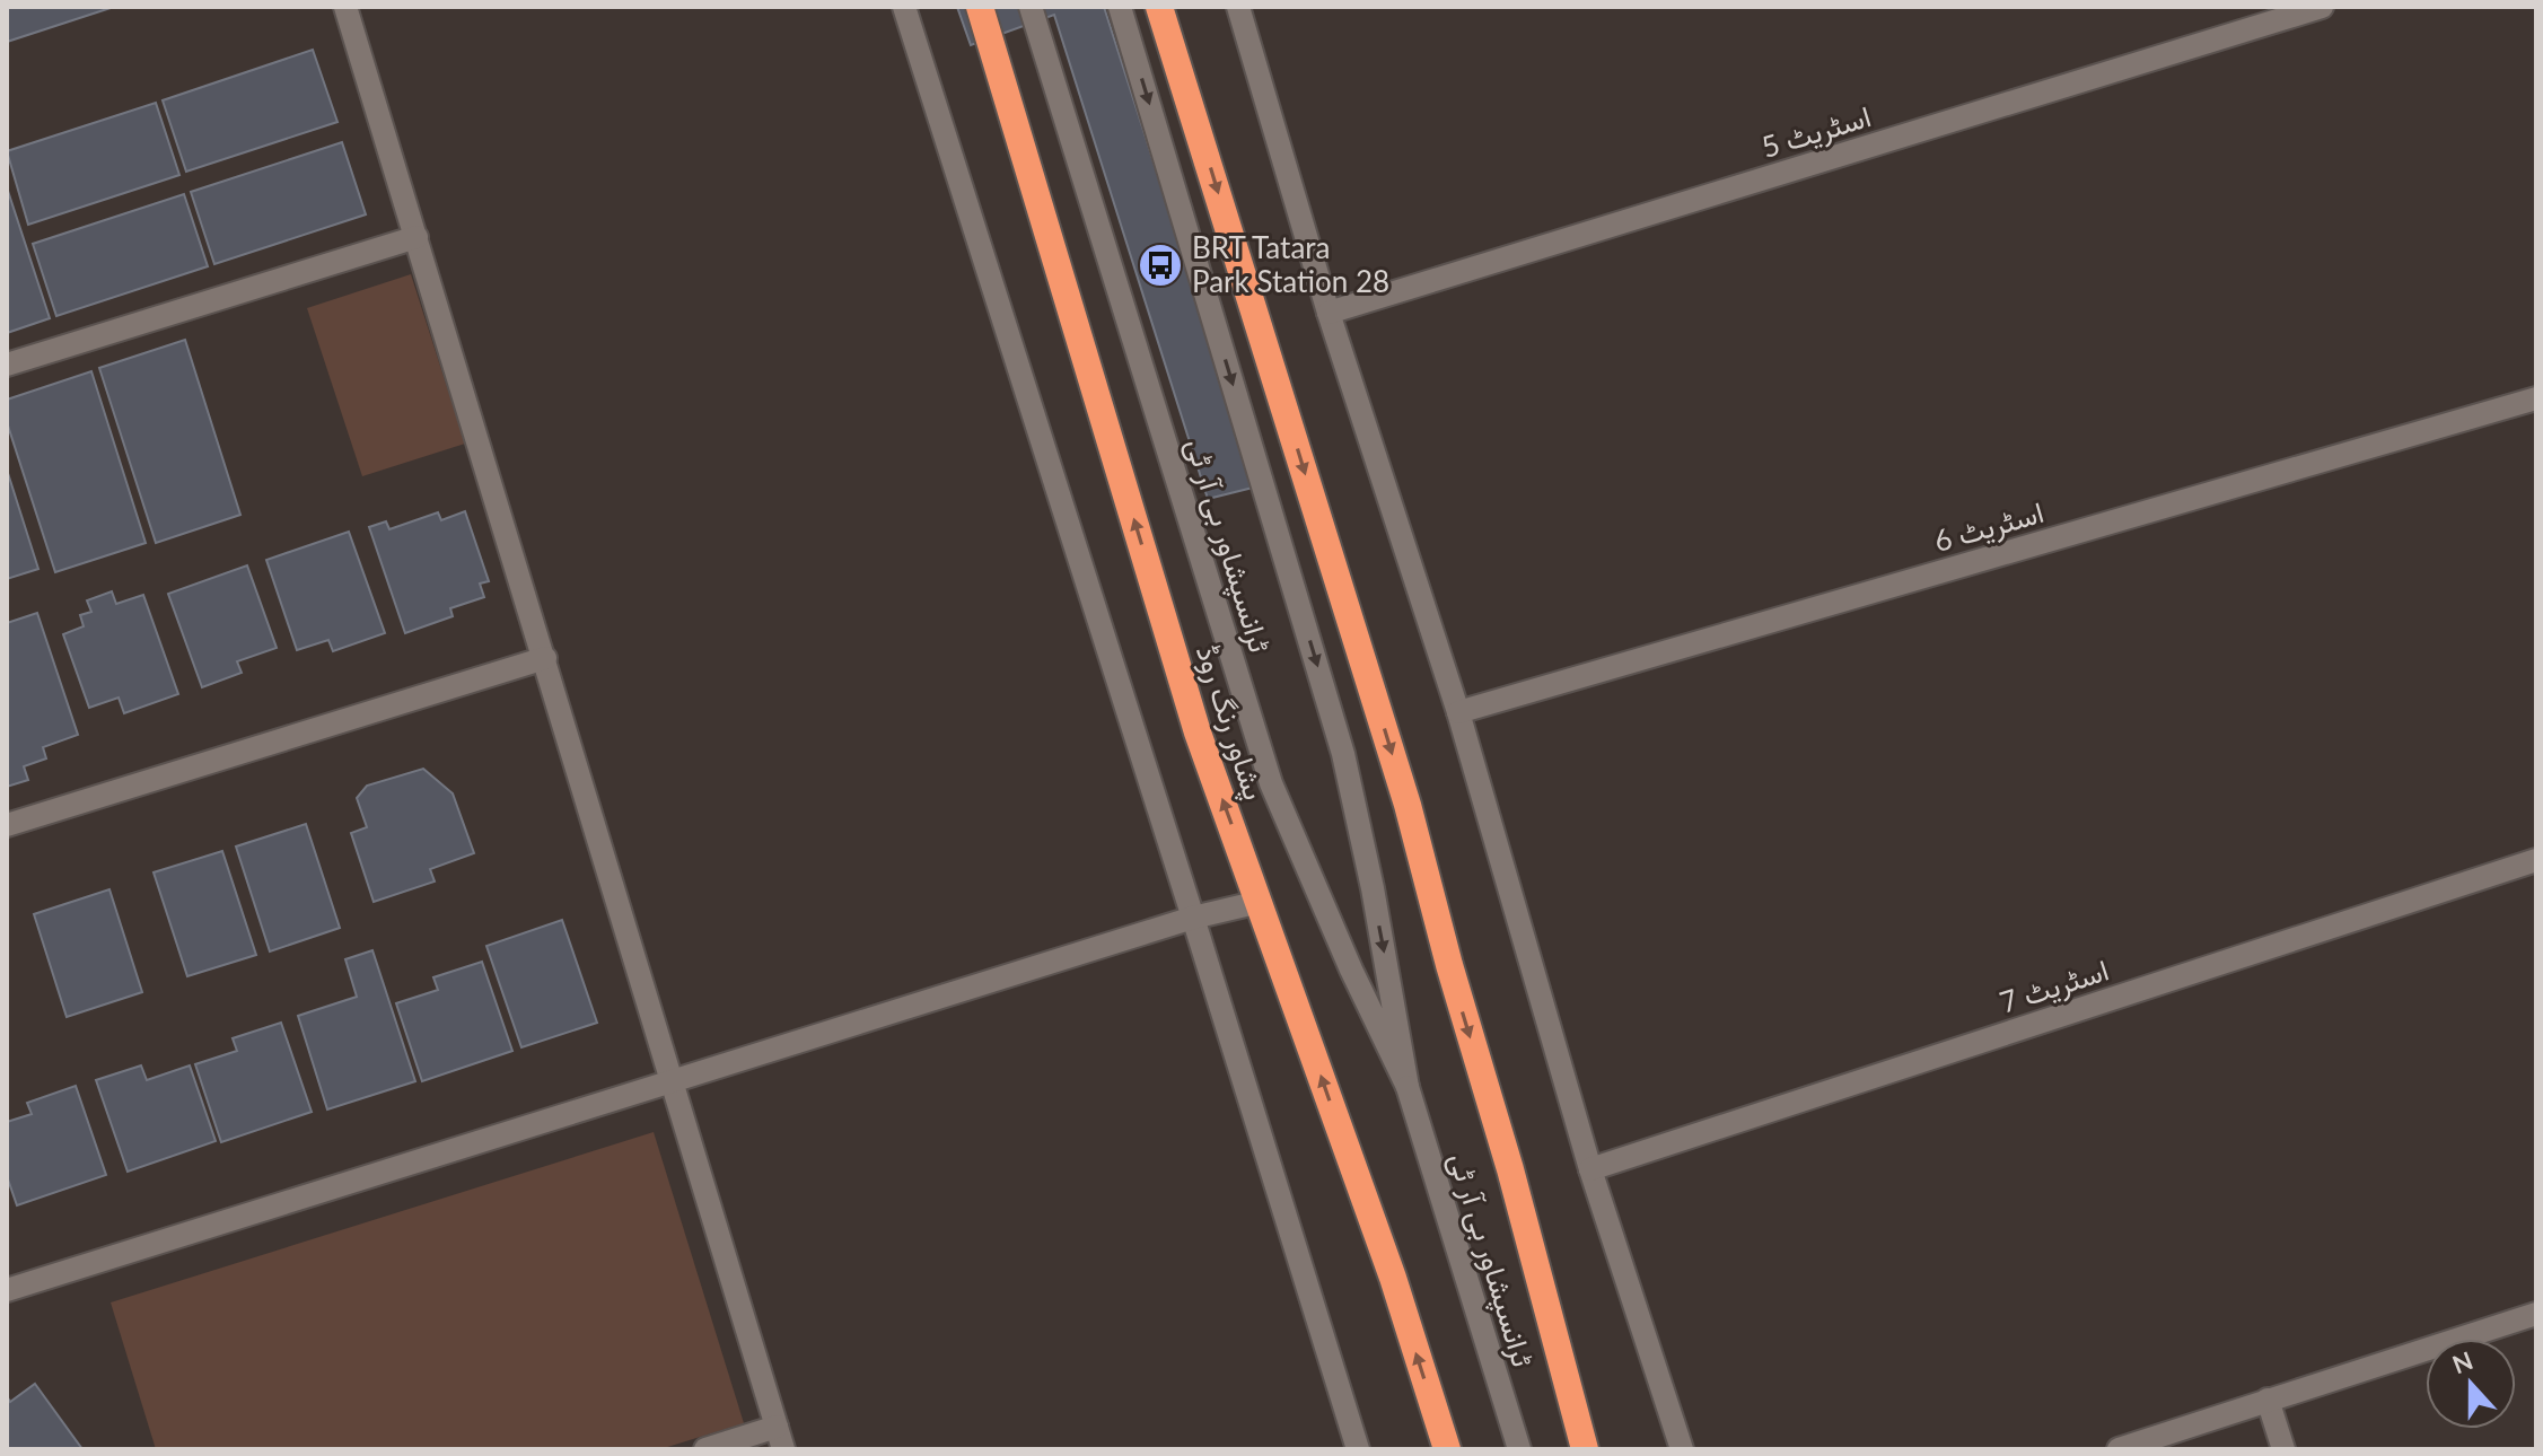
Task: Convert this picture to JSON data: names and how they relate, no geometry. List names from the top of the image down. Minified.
{"streets":{"highway":["پشاور رنگ روڈ"],"street":["اسٹریٹ 5","اسٹریٹ 6","ٹرانسپشاور بی آر ٹی","اسٹریٹ 7"]},"places":{"bus stop":["BRT Tatara Park Station 28"]},"north":"top"}
